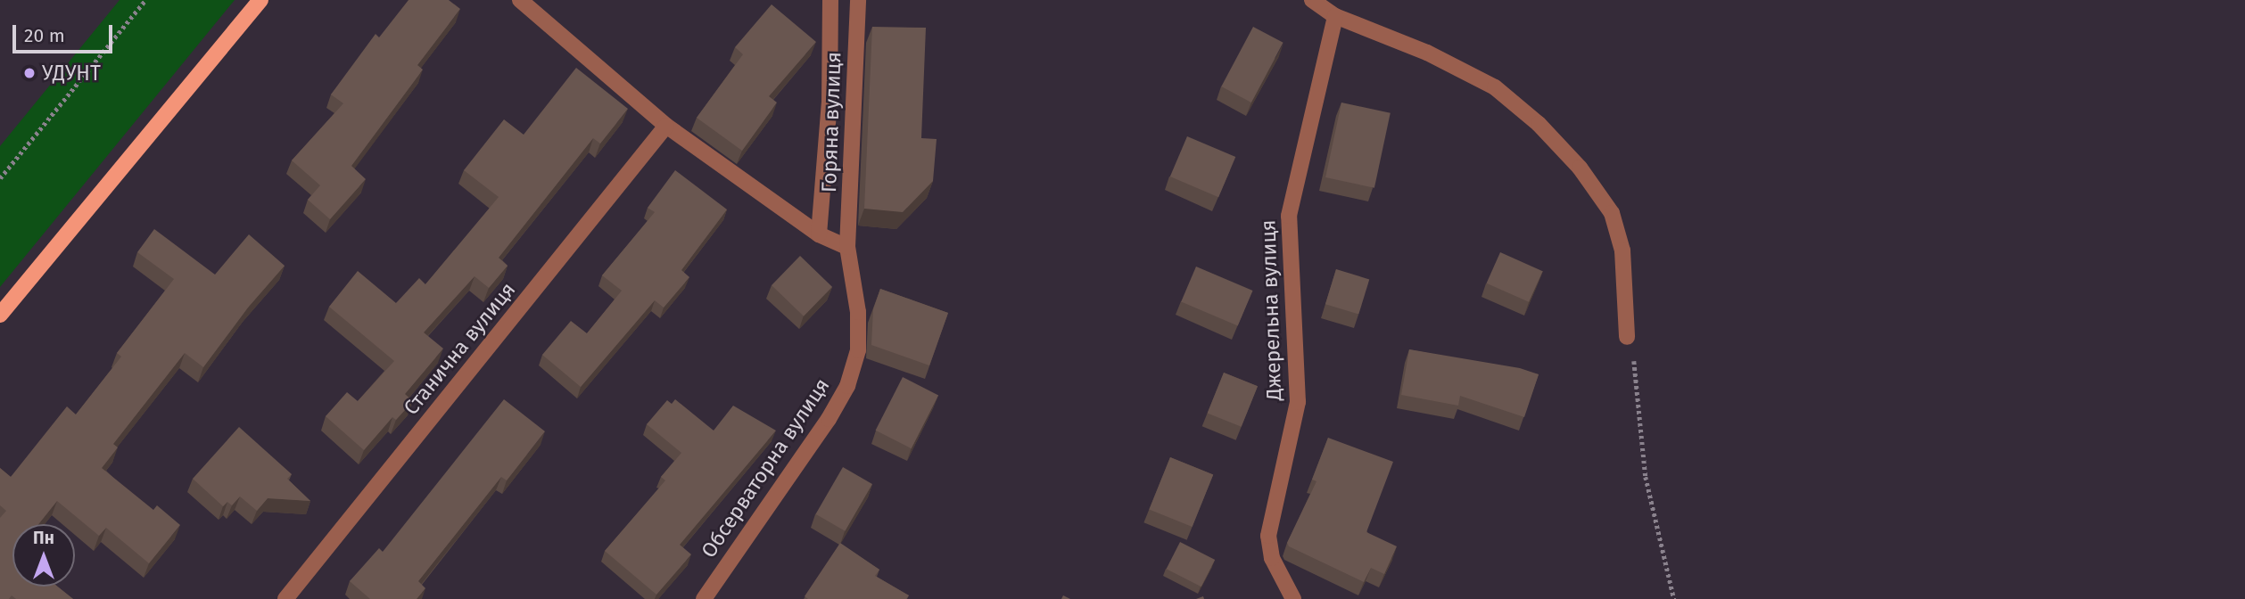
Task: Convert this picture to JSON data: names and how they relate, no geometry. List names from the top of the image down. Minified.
{"streets":{"street":["Горяна вулиця","Джерельна вулиця","Станична вулиця","Обсерваторна вулиця"]},"crossings":[["Горяна вулиця","Обсерваторна вулиця"]],"places":["УДУНТ"],"scale_bar":"20 m","north":"top"}
